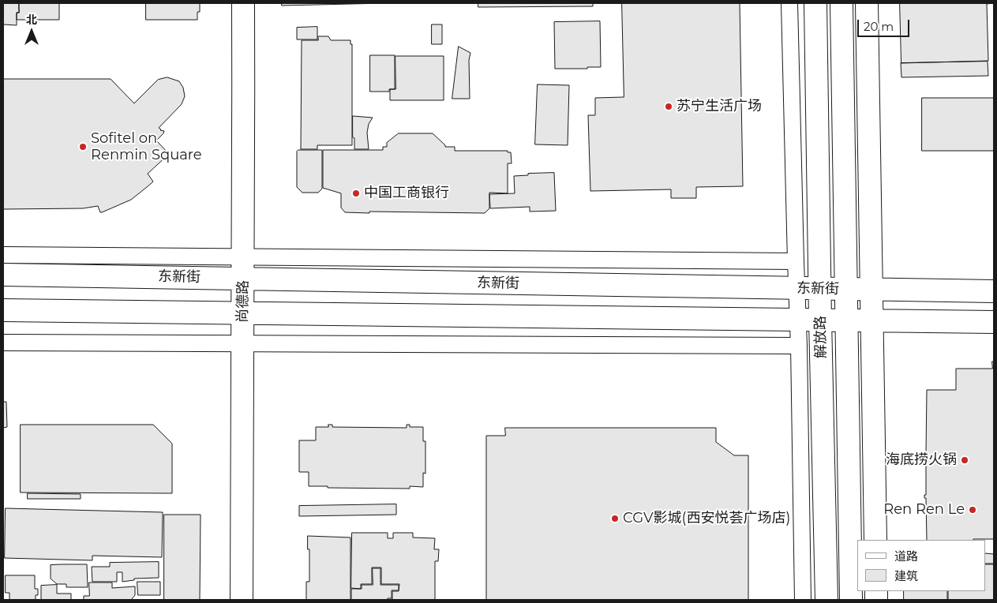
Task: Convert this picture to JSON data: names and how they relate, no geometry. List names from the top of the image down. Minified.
{"streets":{"main road":["东新街","尚德路","解放路"]},"crossings":[["东新街","尚德路"],["东新街","解放路"]],"places":["苏宁生活广场","Sofitel on Renmin Square","中国工商银行","海底捞火锅","Ren Ren Le","CGV影城(西安悦荟广场店)"],"legend":["道路","建筑"],"scale_bar":"20 m","north":"top"}
